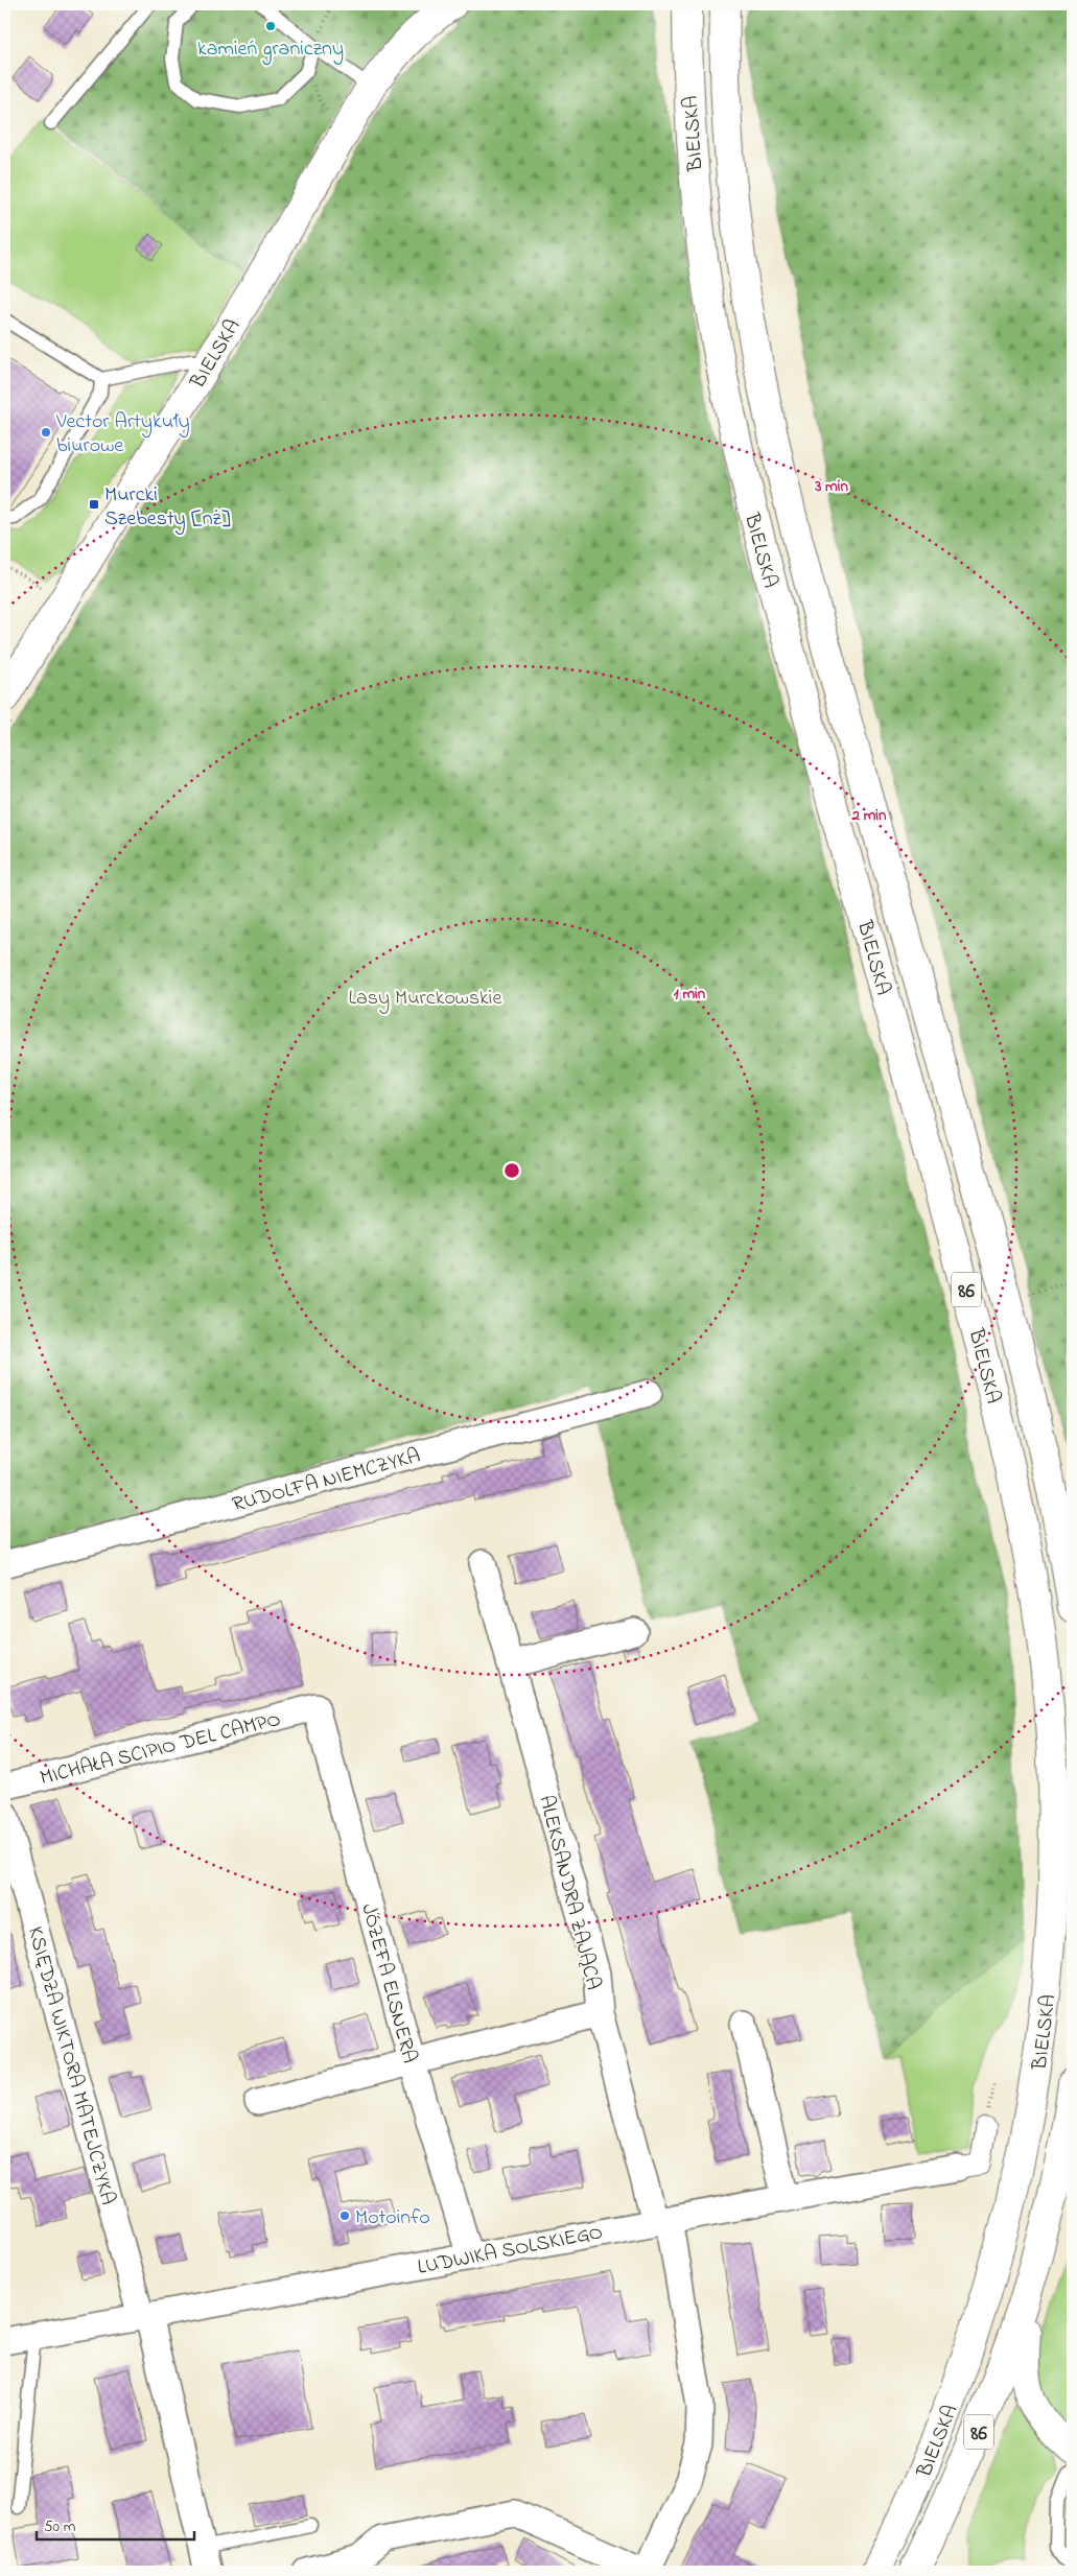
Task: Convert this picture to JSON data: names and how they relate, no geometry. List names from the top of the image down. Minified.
{"streets":{"main road":["BIELSKA","86"],"street":["RUDOLFA NIEMCZYKA","MICHAŁA SCIPIO DEL CAMPO","ALEKSANDRA ZAJĄCA","JÓZEFA ELSNERA","KSIĘDZA WIKTORA MATEJCZYKA","LUDWIKA SOLSKIEGO"]},"crossings":[["MICHAŁA SCIPIO DEL CAMPO","JÓZEFA ELSNERA"],["ALEKSANDRA ZAJĄCA","LUDWIKA SOLSKIEGO"],["JÓZEFA ELSNERA","LUDWIKA SOLSKIEGO"],["KSIĘDZA WIKTORA MATEJCZYKA","LUDWIKA SOLSKIEGO"]],"parks":["Lasy Murckowskie"],"places":{"other":["kamień graniczny","Vector Artykuły biurowe","Motoinfo"],"transit":["Murcki Szebesty [nż]"]},"scale_bar":"50 m","rings":["3 min","2 min","1 min"]}
